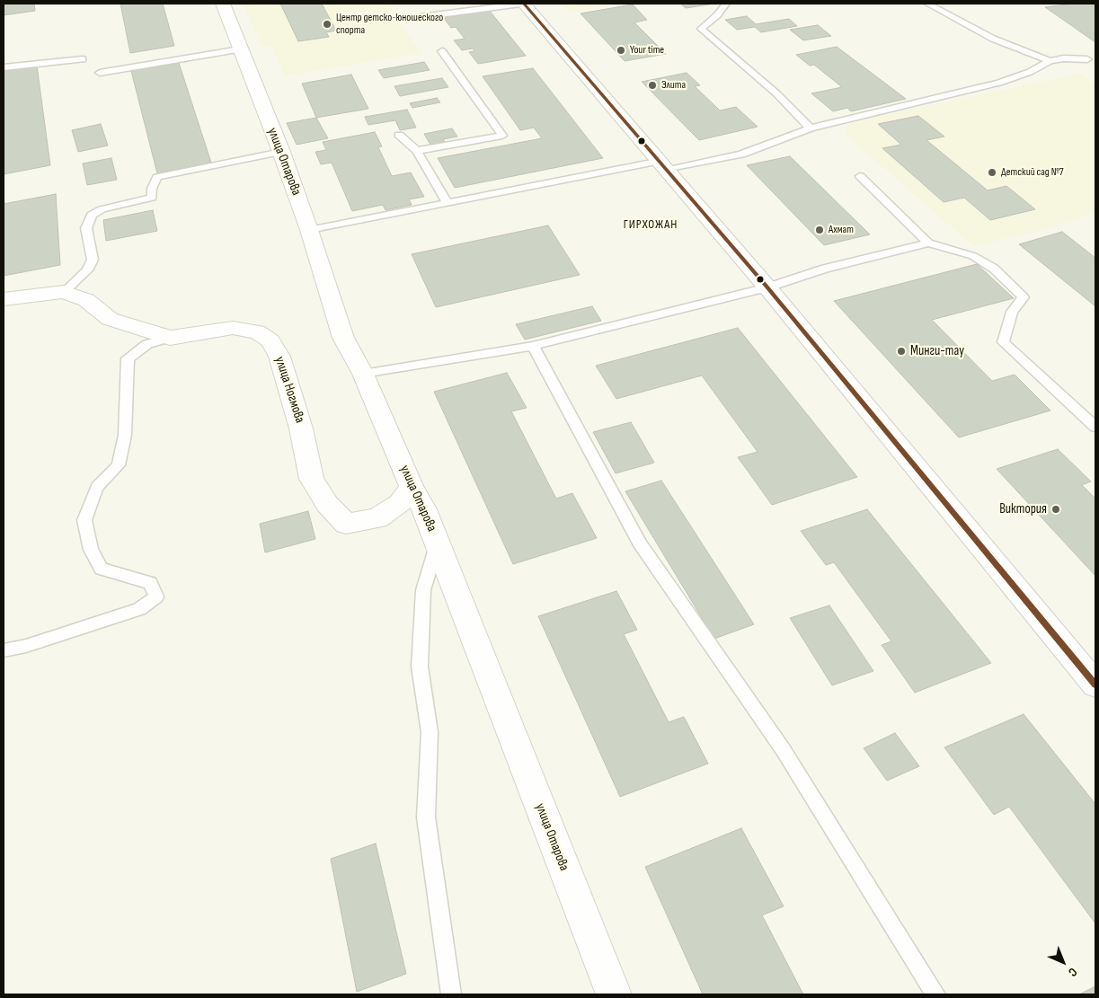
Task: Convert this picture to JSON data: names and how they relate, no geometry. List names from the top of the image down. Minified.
{"streets":{"street":["улица Отарова","улица Ногмова"]},"crossings":[["улица Отарова","улица Ногмова"]],"districts":["ГИРХОЖАН"],"places":["Центр детско-юношеского спорта","Your time","Элита","Детский сад №7","Ахмат","Минги-тау","Виктория"],"north":"bottom right"}
